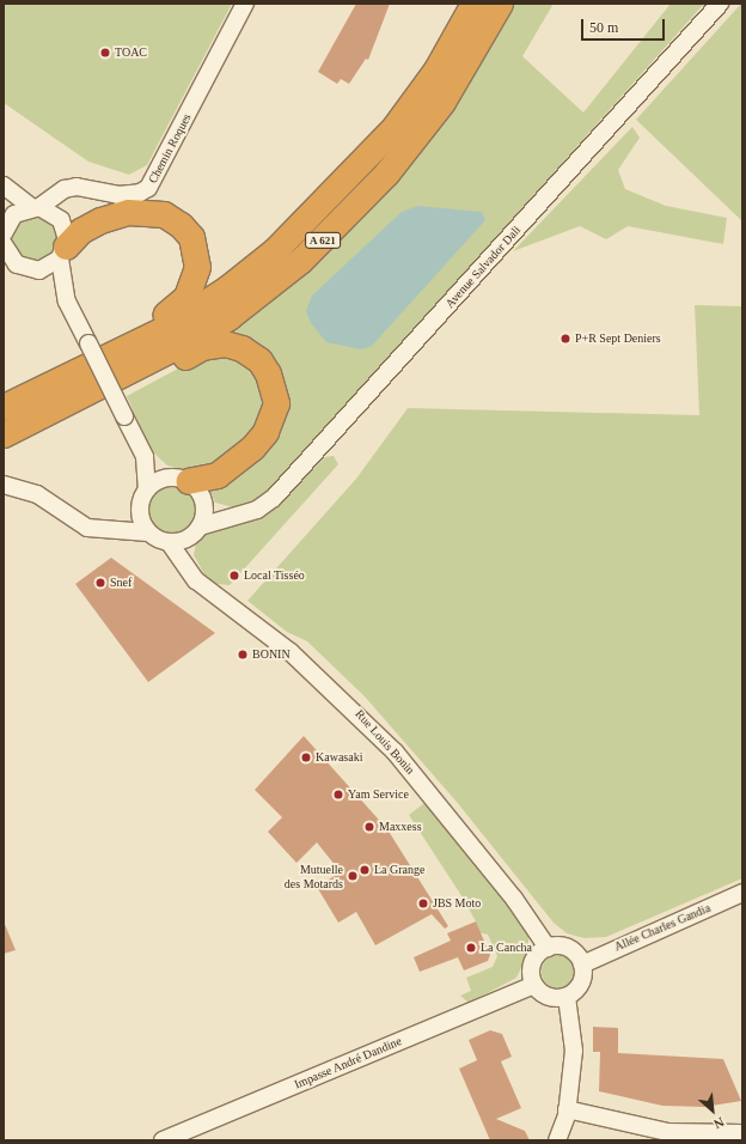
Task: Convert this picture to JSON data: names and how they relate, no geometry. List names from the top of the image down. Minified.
{"streets":{"highway":["A 621"],"street":["Chemin Roques","Avenue Salvador Dali","Rue Louis Bonin","Allée Charles Gandia","Impasse André Dandine"]},"crossings":[["Avenue Salvador Dali","Rue Louis Bonin"],["Rue Louis Bonin","Allée Charles Gandia"],["Rue Louis Bonin","Impasse André Dandine"],["Allée Charles Gandia","Impasse André Dandine"]],"places":["TOAC","P+R Sept Deniers","Local Tisséo","Snef","BONIN","Kawasaki","Yam Service","Maxxess","La Grange","Mutuelle des Motards","JBS Moto","La Cancha"],"scale_bar":"50 m","north":"bottom right"}
